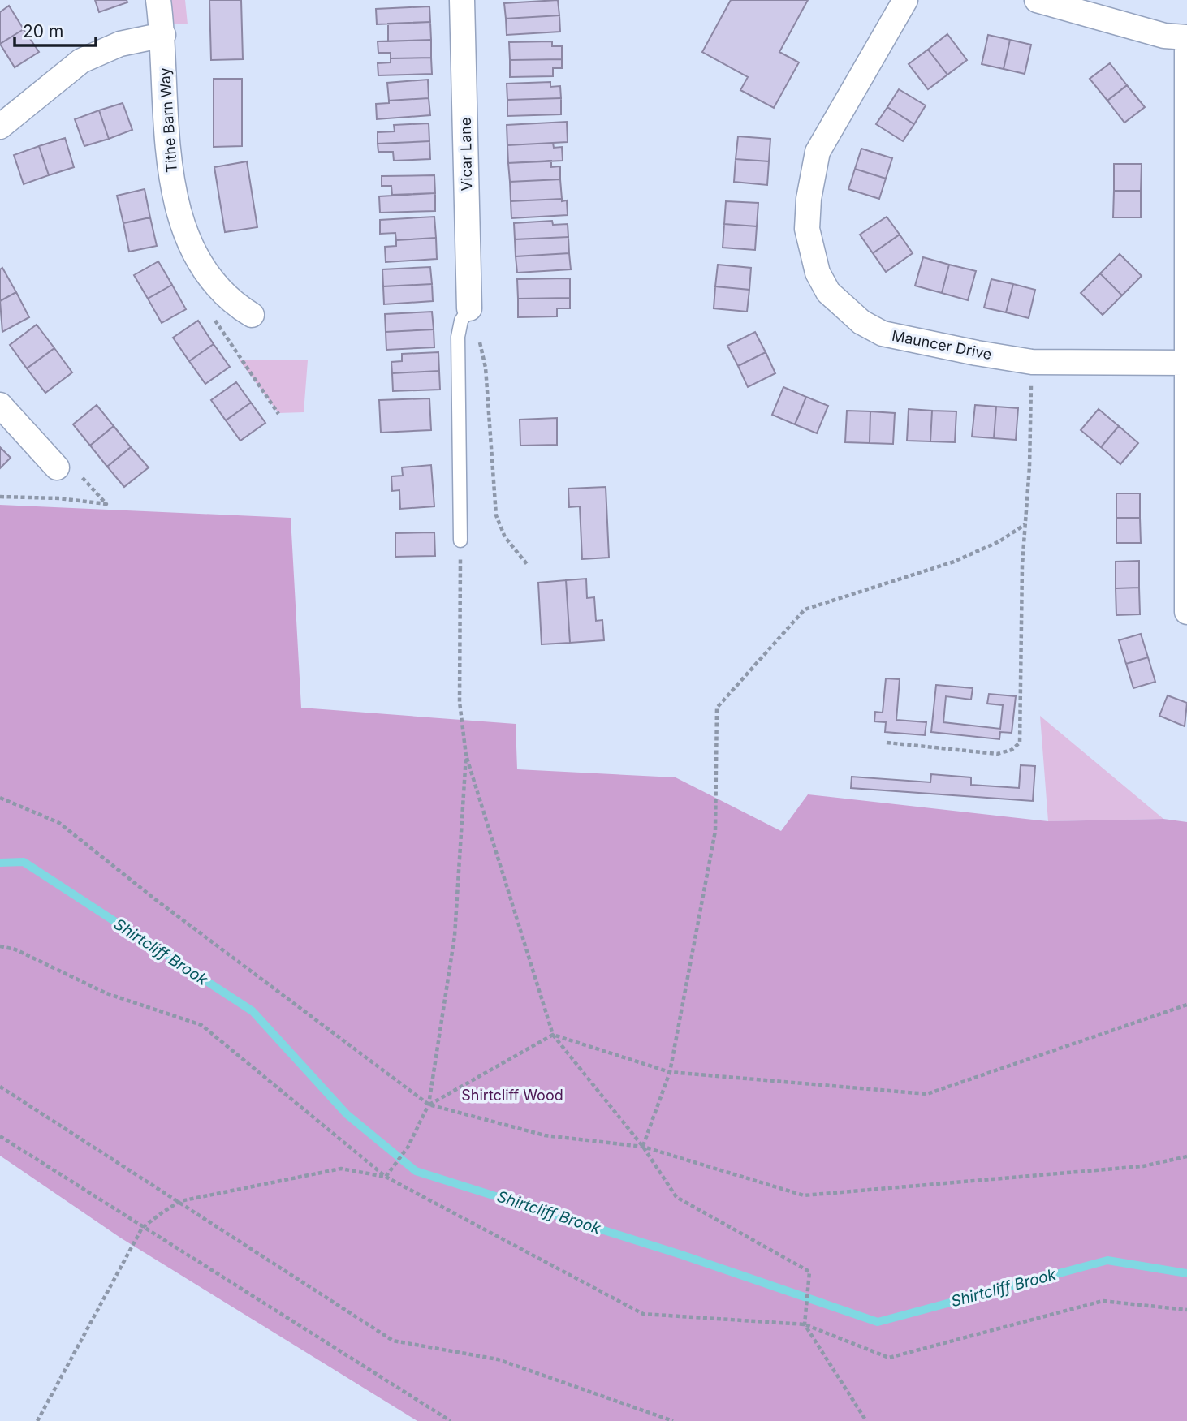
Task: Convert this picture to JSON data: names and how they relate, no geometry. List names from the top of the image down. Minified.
{"streets":{"street":["Tithe Barn Way","Vicar Lane","Mauncer Drive"]},"water":["Shirtcliff Brook"],"parks":["Shirtcliff Wood"],"scale_bar":"20 m"}
